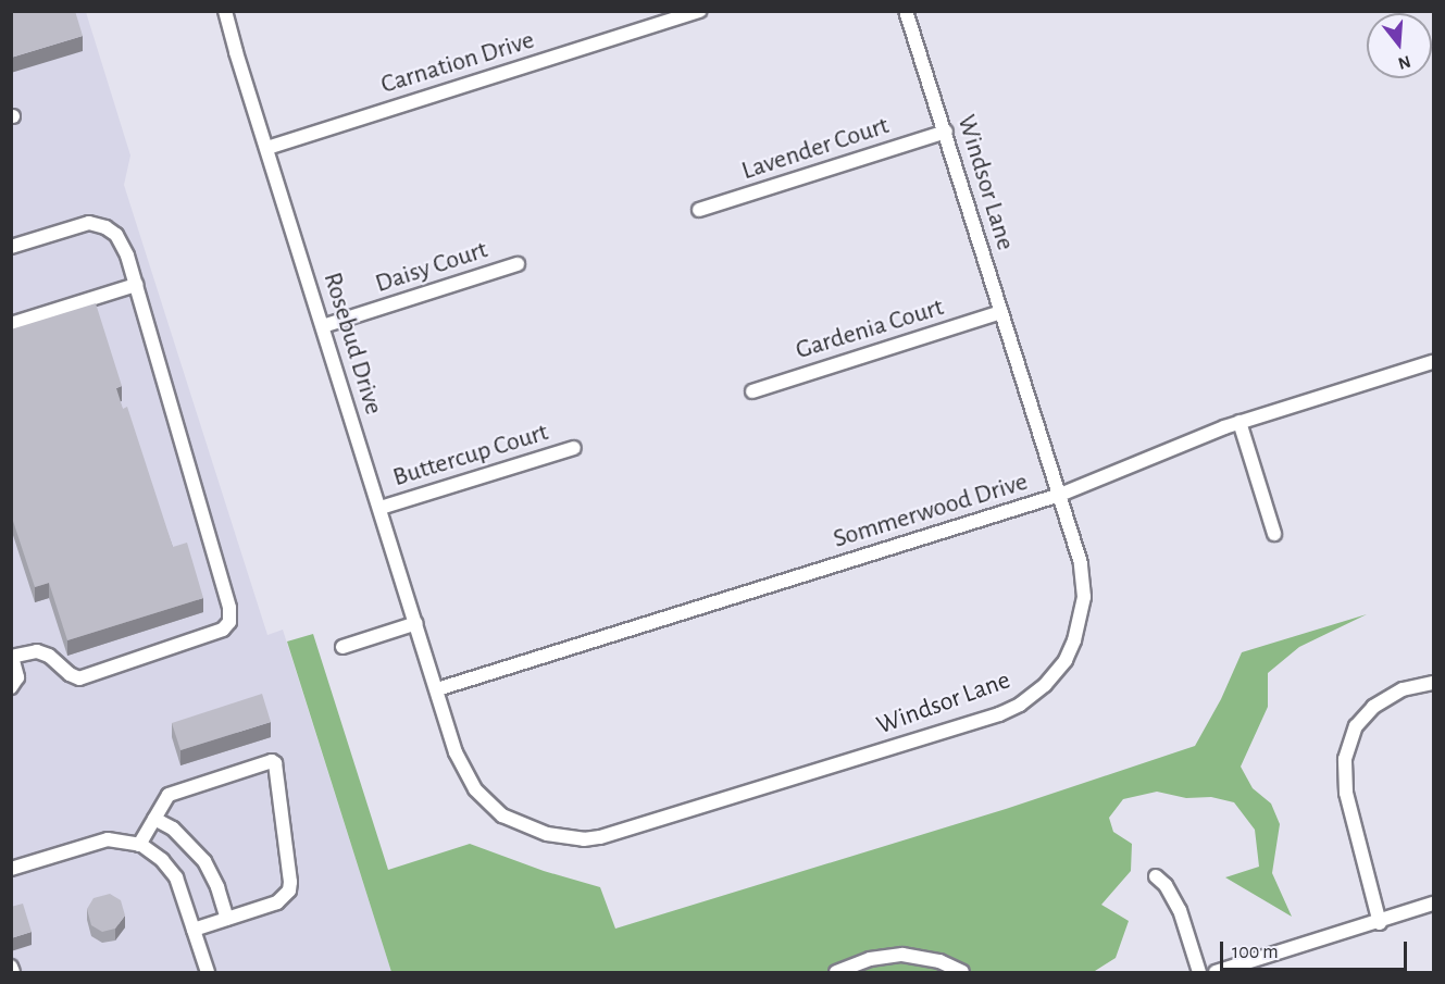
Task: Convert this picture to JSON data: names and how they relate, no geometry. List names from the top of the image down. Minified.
{"streets":{"street":["Carnation Drive","Lavender Court","Windsor Lane","Daisy Court","Gardenia Court","Rosebud Drive","Buttercup Court","Sommerwood Drive"]},"crossings":[["Carnation Drive","Rosebud Drive"],["Lavender Court","Windsor Lane"],["Windsor Lane","Gardenia Court"],["Windsor Lane","Rosebud Drive"],["Windsor Lane","Sommerwood Drive"],["Daisy Court","Rosebud Drive"],["Rosebud Drive","Buttercup Court"],["Rosebud Drive","Sommerwood Drive"]],"scale_bar":"100 m","north":"bottom"}
